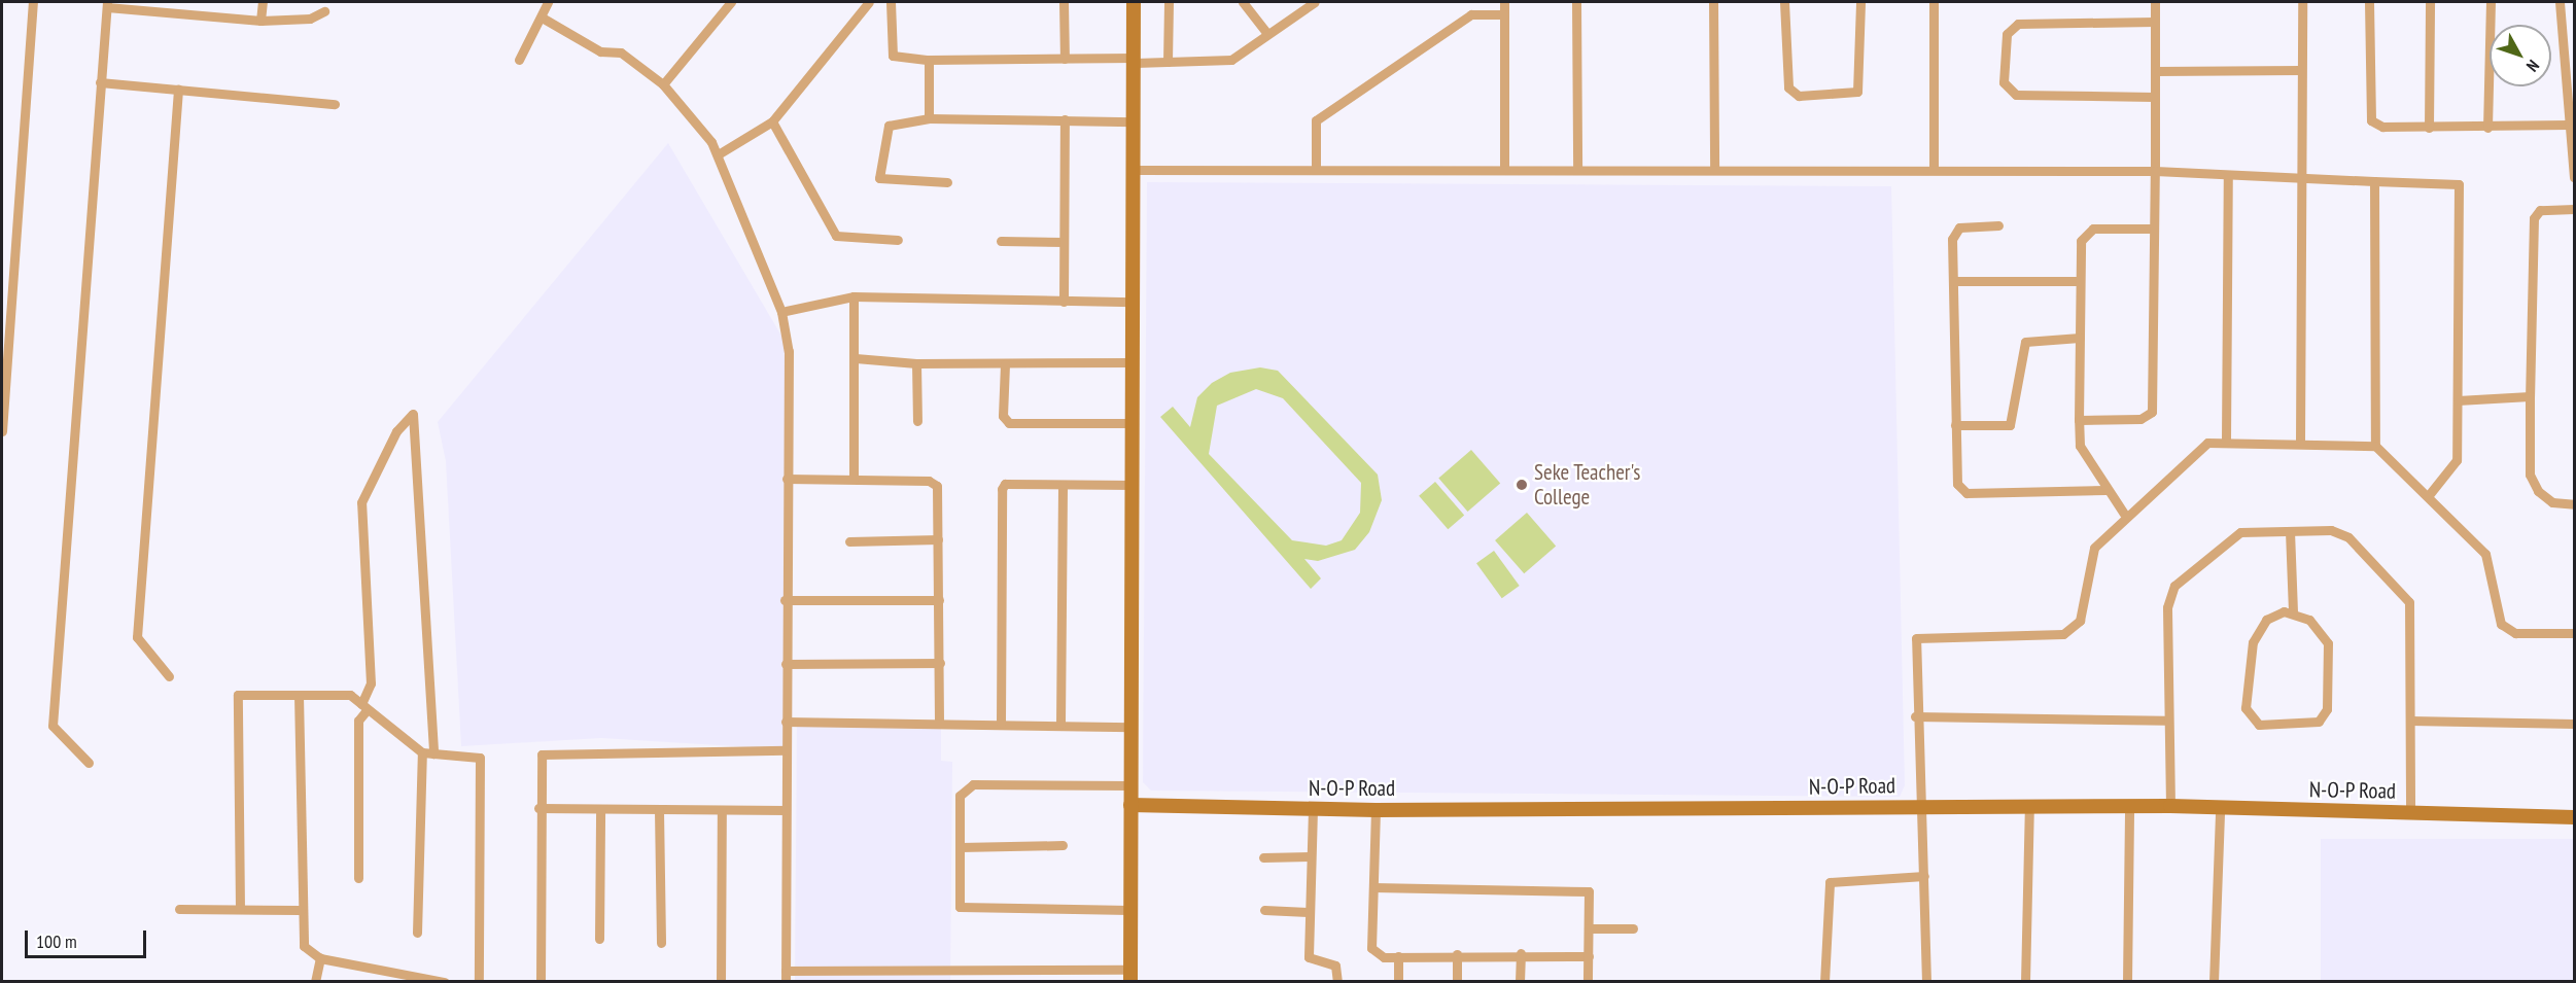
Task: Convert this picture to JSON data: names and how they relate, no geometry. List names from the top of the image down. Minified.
{"streets":{"street":["N-O-P Road"]},"places":["Seke Teacher's College"],"scale_bar":"100 m","north":"bottom right"}
